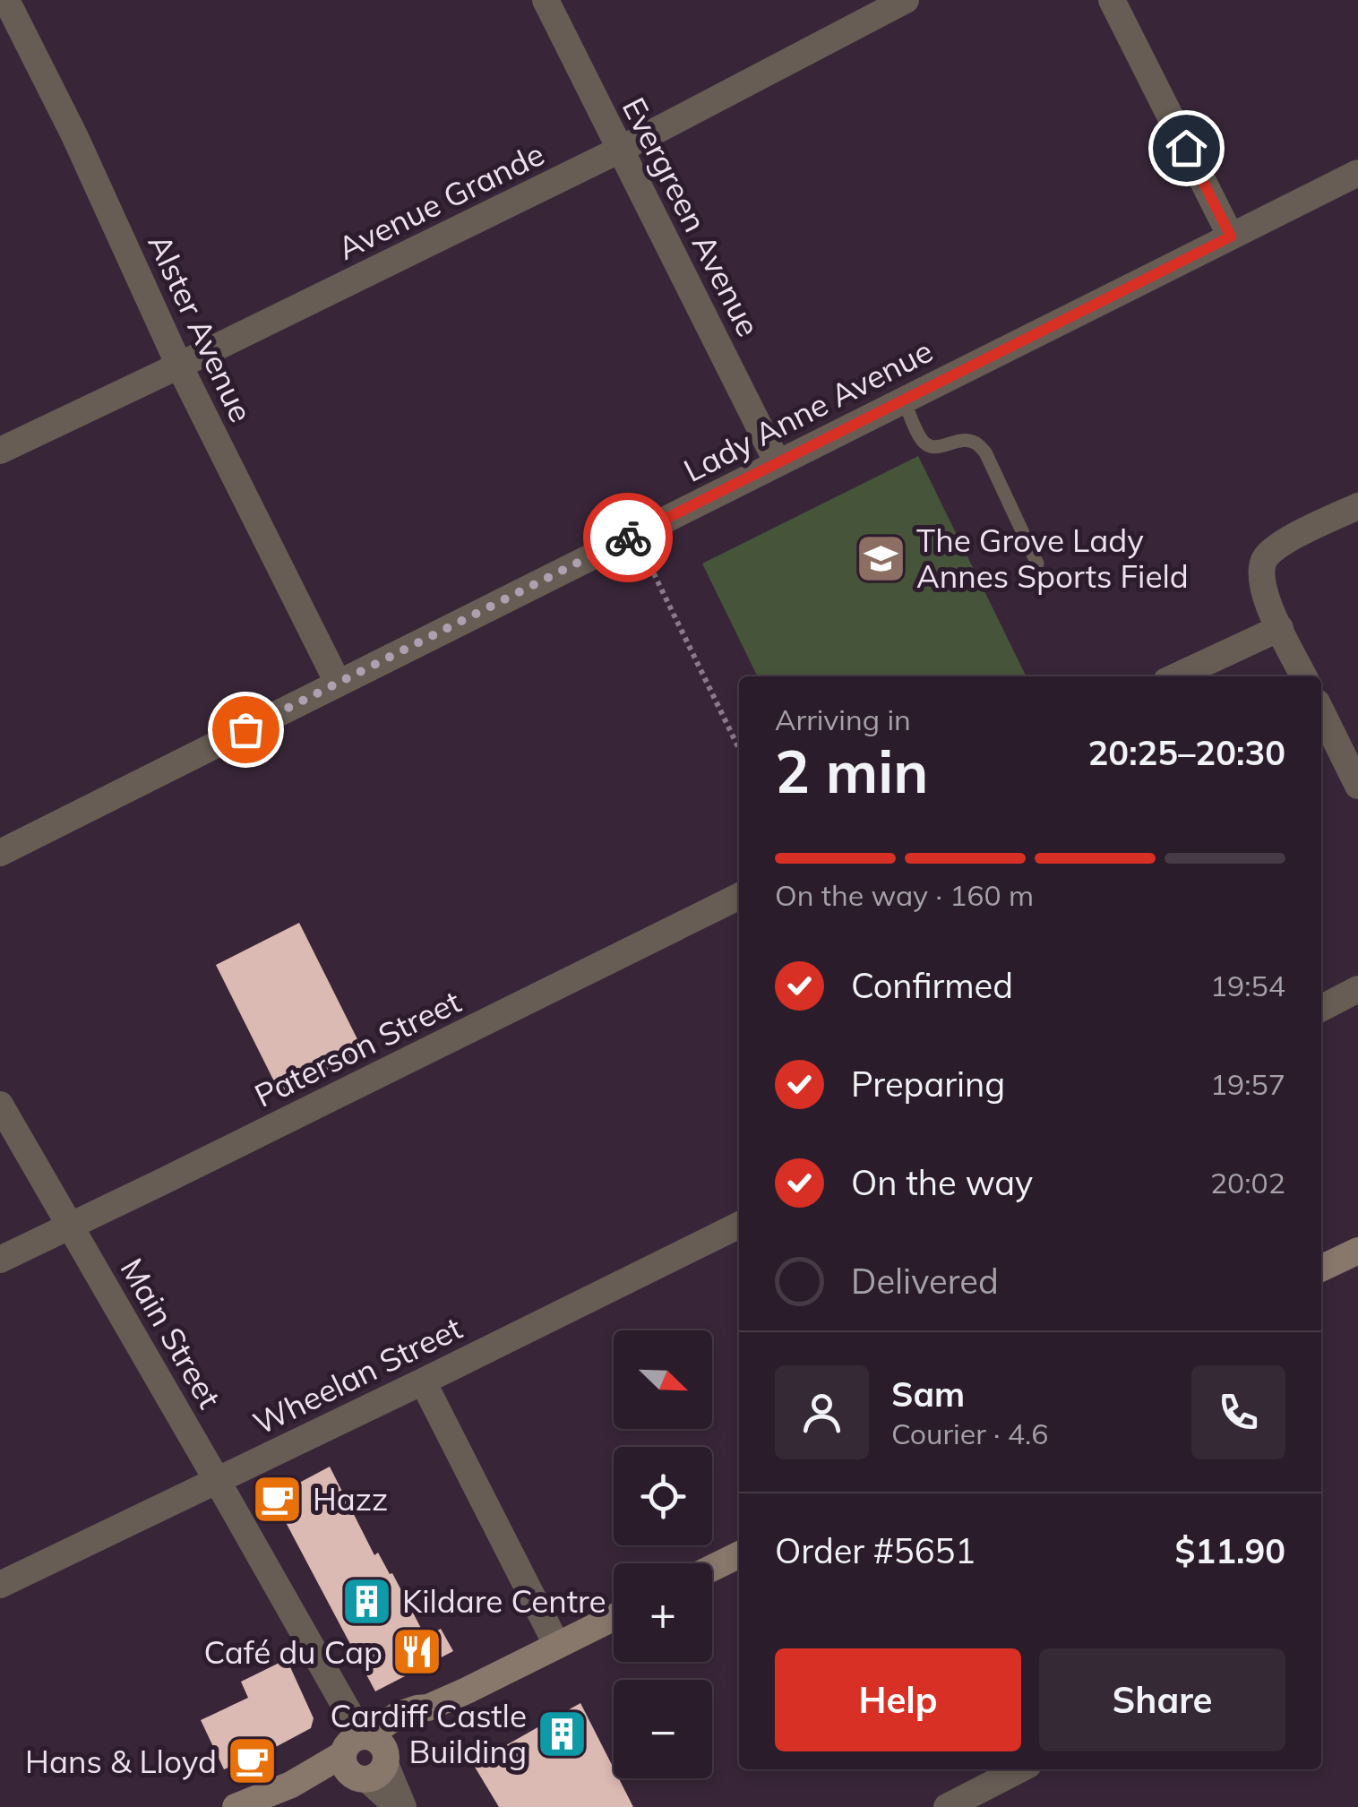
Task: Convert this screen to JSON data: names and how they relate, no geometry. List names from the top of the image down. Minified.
{"streets":{"street":["Avenue Grande","Evergreen Avenue","Alster Avenue","Lady Anne Avenue","Paterson Street","Main Street","Wheelan Street"]},"crossings":[["Avenue Grande","Evergreen Avenue"],["Avenue Grande","Alster Avenue"],["Evergreen Avenue","Lady Anne Avenue"],["Alster Avenue","Lady Anne Avenue"],["Paterson Street","Main Street"],["Main Street","Wheelan Street"]],"places":{"school or university":["The Grove Lady Annes Sports Field"],"cafe":["Hazz","Hans & Lloyd"],"building":["Kildare Centre","Cardiff Castle Building"],"restaurant":["Café du Cap"]},"north":"bottom right","page":{"heading":["2 min","Arriving in","20:25–20:30"],"panel":["Sam","Courier · 4.6","Order #5651","$11.90"],"bar":"On the way · 160 m","list":[["Confirmed","19:54"],["Preparing","19:57"],["On the way","20:02"],"Delivered"],"map_buttons":["+","−"],"buttons":["Help","Share"]}}
